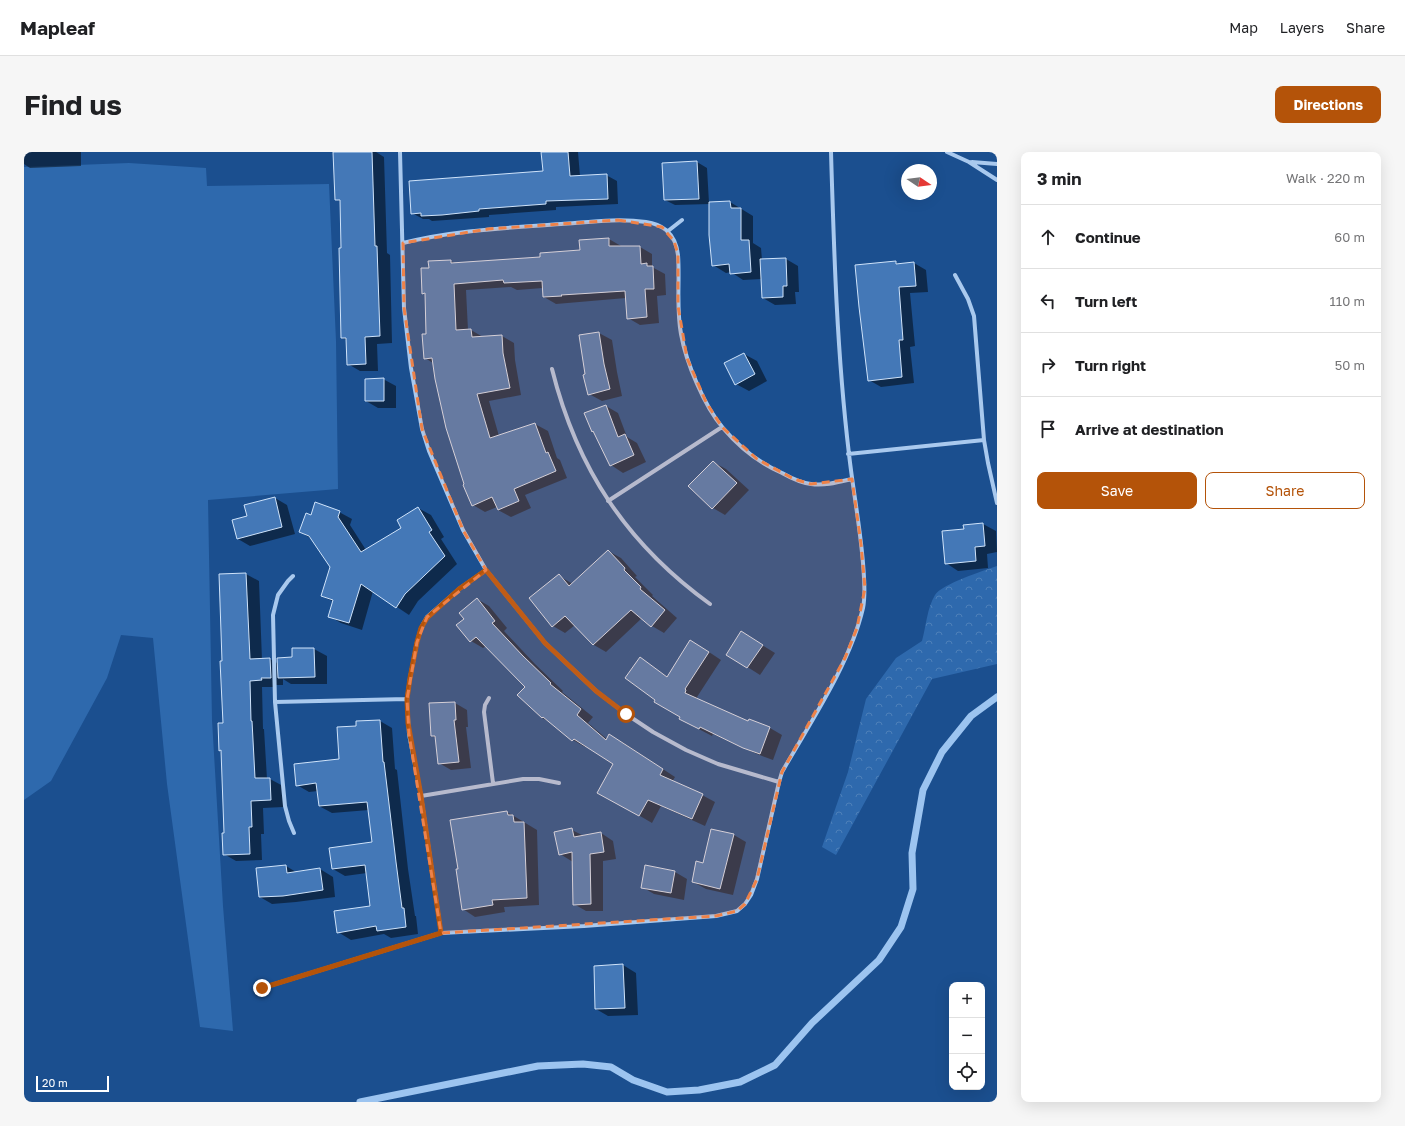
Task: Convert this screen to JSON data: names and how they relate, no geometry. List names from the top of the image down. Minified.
{"scale_bar":"20 m","north":"right","page":{"header":"Mapleaf","nav":["Map","Layers","Share"],"buttons":["Directions",["Save","Share"]],"title":"Find us","heading":["3 min","Walk · 220 m"],"list":[["Continue","60 m"],["Turn left","110 m"],["Turn right","50 m"],"Arrive at destination"],"map_buttons":["+","−"],"scale":"20 m"}}
